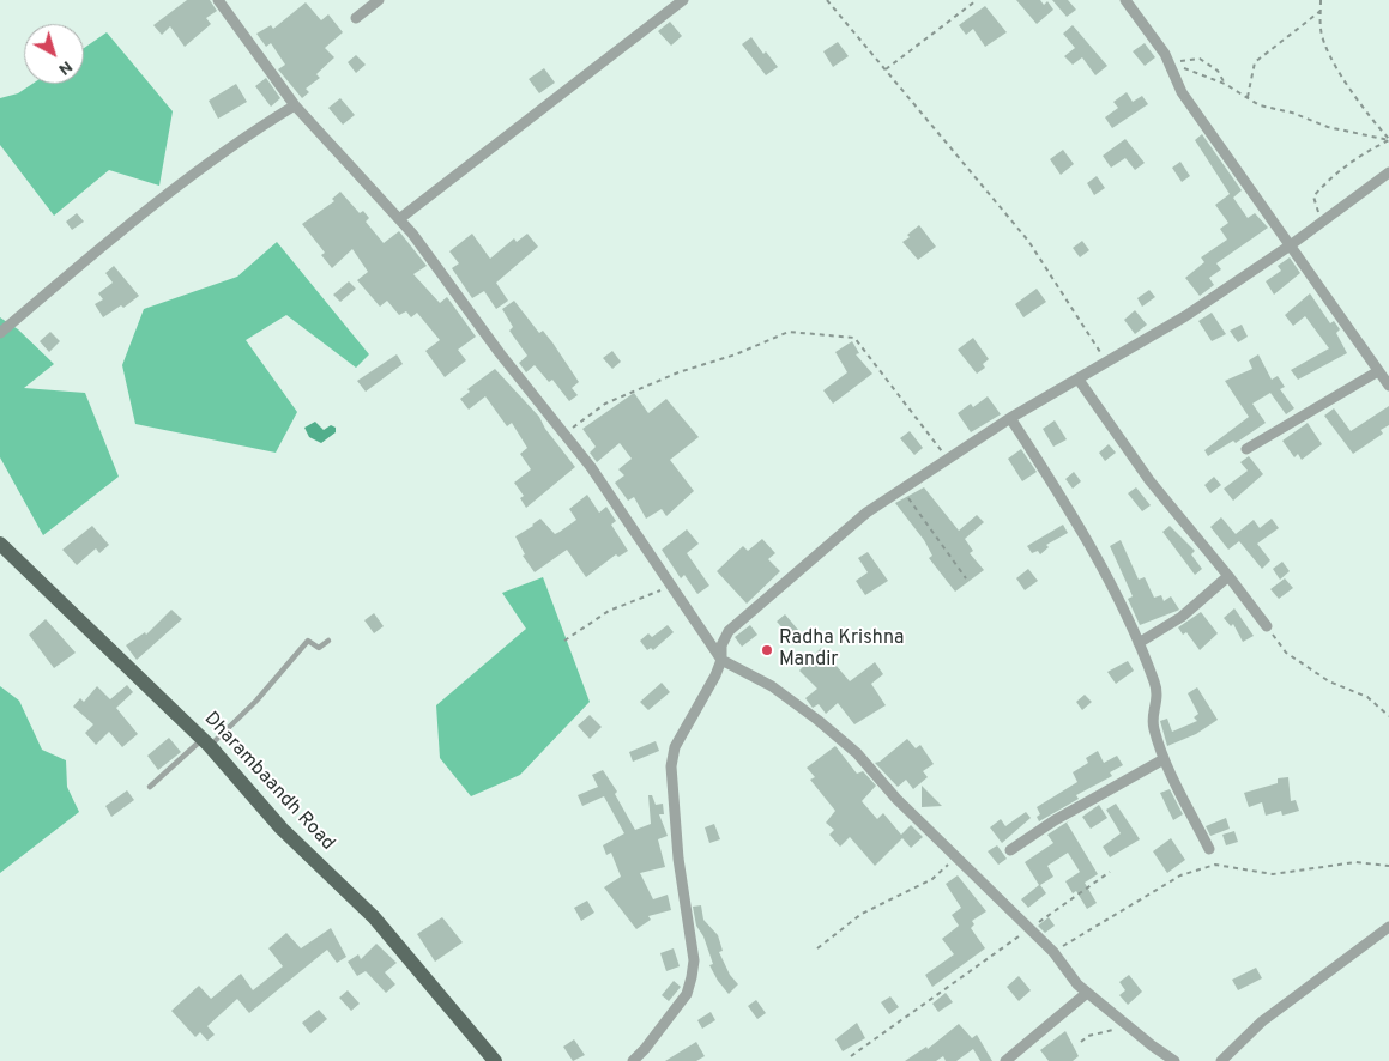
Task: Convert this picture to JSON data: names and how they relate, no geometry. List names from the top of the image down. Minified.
{"streets":{"main road":["Dharambaandh Road"]},"places":["Radha Krishna Mandir"],"north":"bottom right"}
